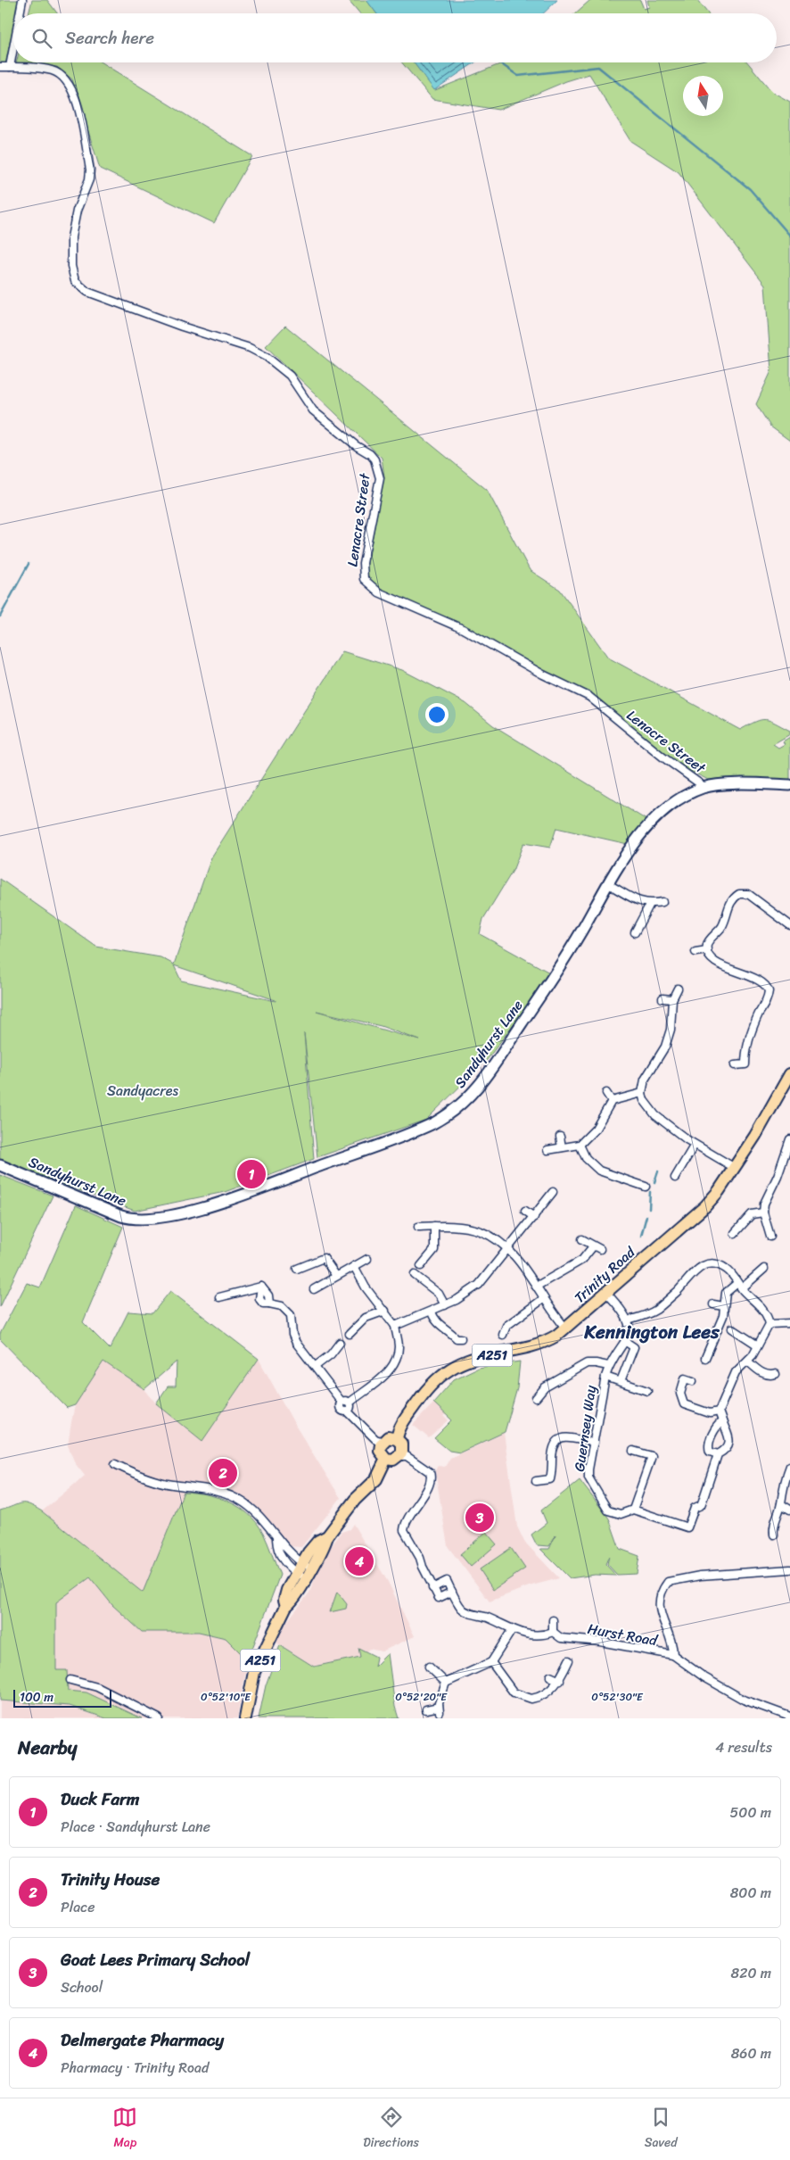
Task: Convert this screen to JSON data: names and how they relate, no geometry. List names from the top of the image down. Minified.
{"streets":{"main road":["Trinity Road","A251"],"street":["Lenacre Street","Sandyhurst Lane","Guernsey Way","Hurst Road"]},"crossings":[["Lenacre Street","Sandyhurst Lane"],["Trinity Road","A251"]],"districts":["Kennington Lees"],"parks":["Sandyacres"],"scale_bar":"100 m","north":"top","page":{"search":"Search here","pins":["1","2","3","4"],"scale":"100 m","heading":["Nearby","4 results"],"list":[{"mark":"1","name":"Duck Farm","note":"Place · Sandyhurst Lane","value":"500 m"},{"mark":"2","name":"Trinity House","note":"Place","value":"800 m"},{"mark":"3","name":"Goat Lees Primary School","note":"School","value":"820 m"},{"mark":"4","name":"Delmergate Pharmacy","note":"Pharmacy · Trinity Road","value":"860 m"}],"nav":["Map","Directions","Saved"]},"coordinates":["0°52'10\"E","0°52'20\"E","0°52'30\"E"]}
